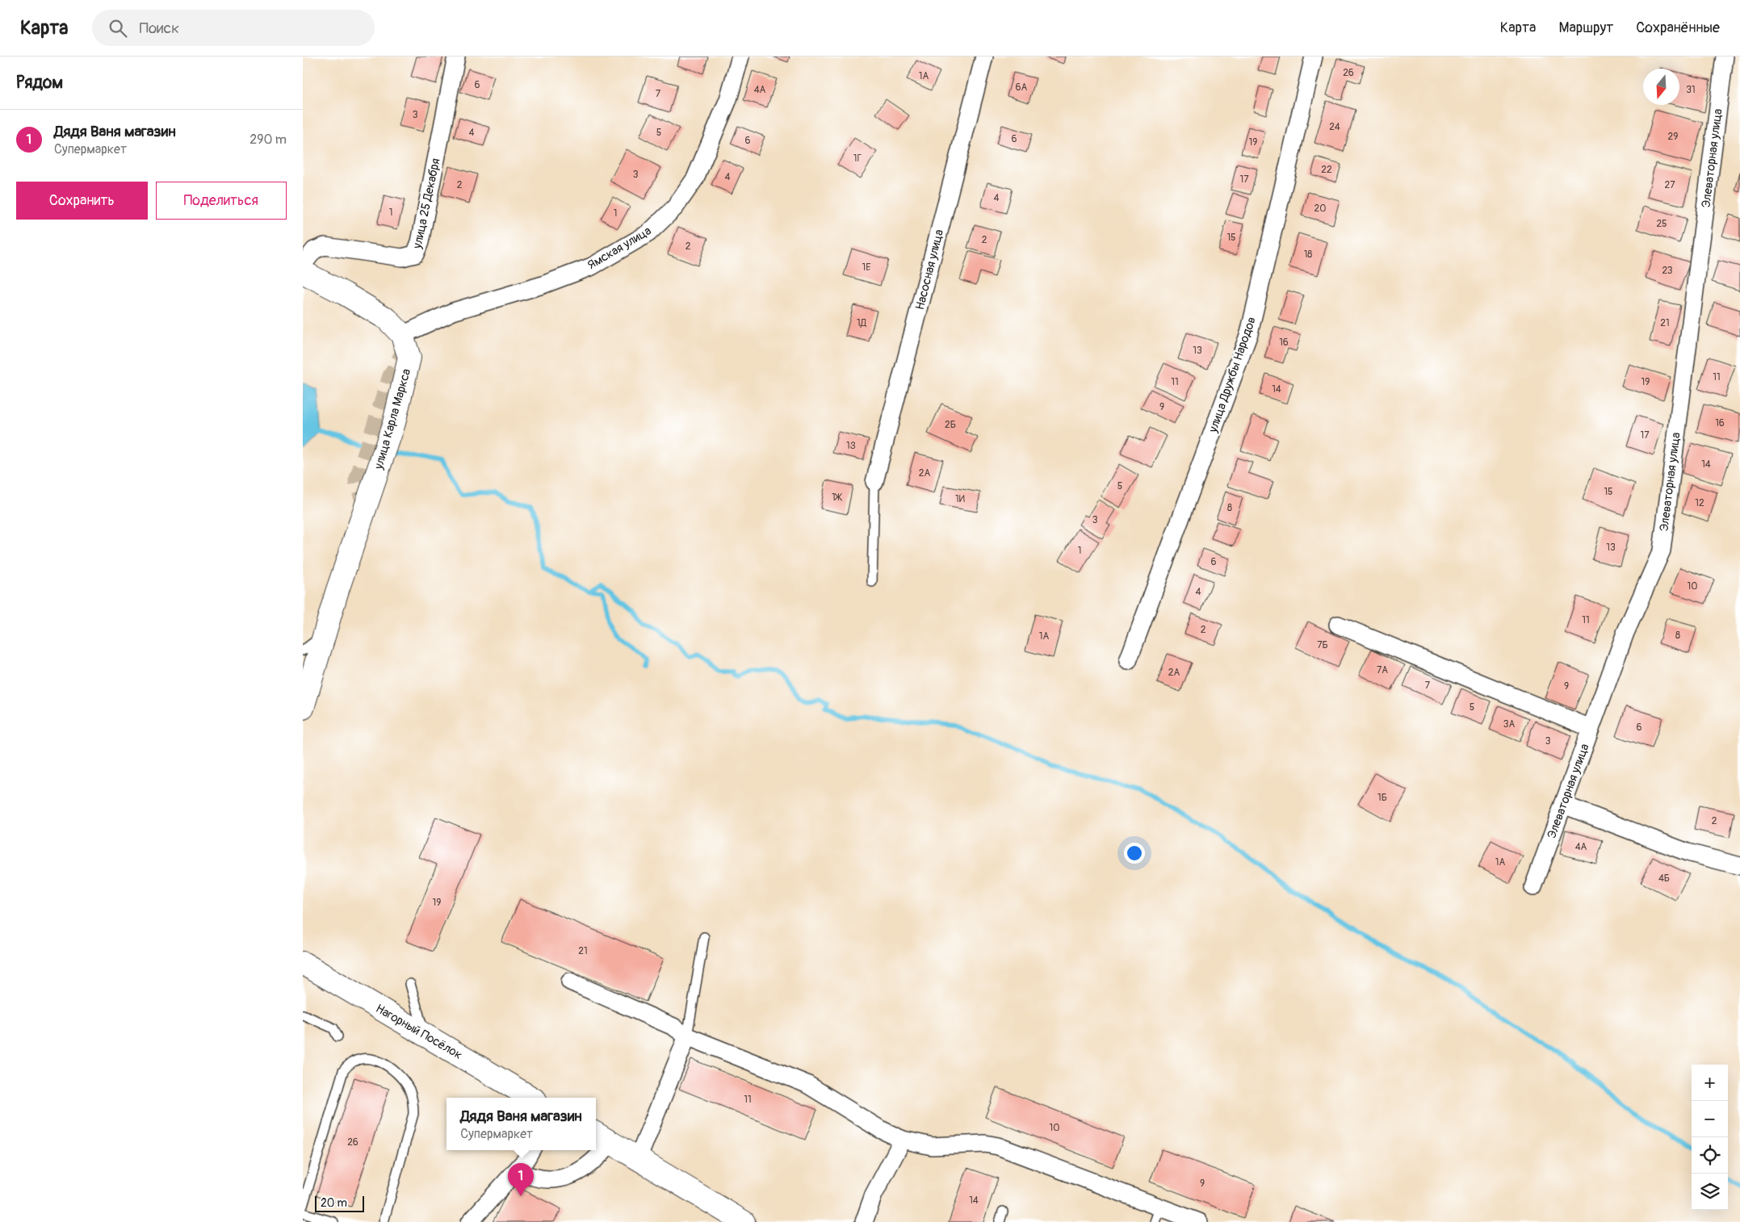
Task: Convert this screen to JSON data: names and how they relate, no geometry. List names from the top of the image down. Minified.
{"streets":{"street":["Элеваторная улица","улица 25 Декабря","Ямская улица","Насосная улица","улица Дружбы Народов","улица Карла Маркса","Нагорный Посёлок"]},"crossings":[["Ямская улица","улица Карла Маркса"]],"house_numbers":["26","1А","6","6А","4А","31","7","3","24","4","5","29","6","6","19","1Г","22","3","4","17","2","27","4","20","1","1","25","15","2","2","18","1Е","23","1Д","21","16","13","11","11","19","14","9","16","2Б","17","1З","14","2А","5","15","1Ж","1И","12","8","3","13","1","6","10","4","11","2","8","1А","7Б","7А","2А","7","9","5","3А","6","3","1Б","2","4А","1А","4Б","19","21","11","10","26","9","14"],"scale_bar":"20 m","north":"bottom","page":{"header":"Карта","search":"Поиск","nav":["Карта","Маршрут","Сохранённые"],"heading":"Рядом","list":[{"mark":"1","name":"Дядя Ваня магазин","note":"Супермаркет","value":"290 m"}],"buttons":["Сохранить","Поделиться"],"map_buttons":["+","−"],"popup":["Дядя Ваня магазин","Супермаркет"],"pins":"1","scale":"20 m"}}
